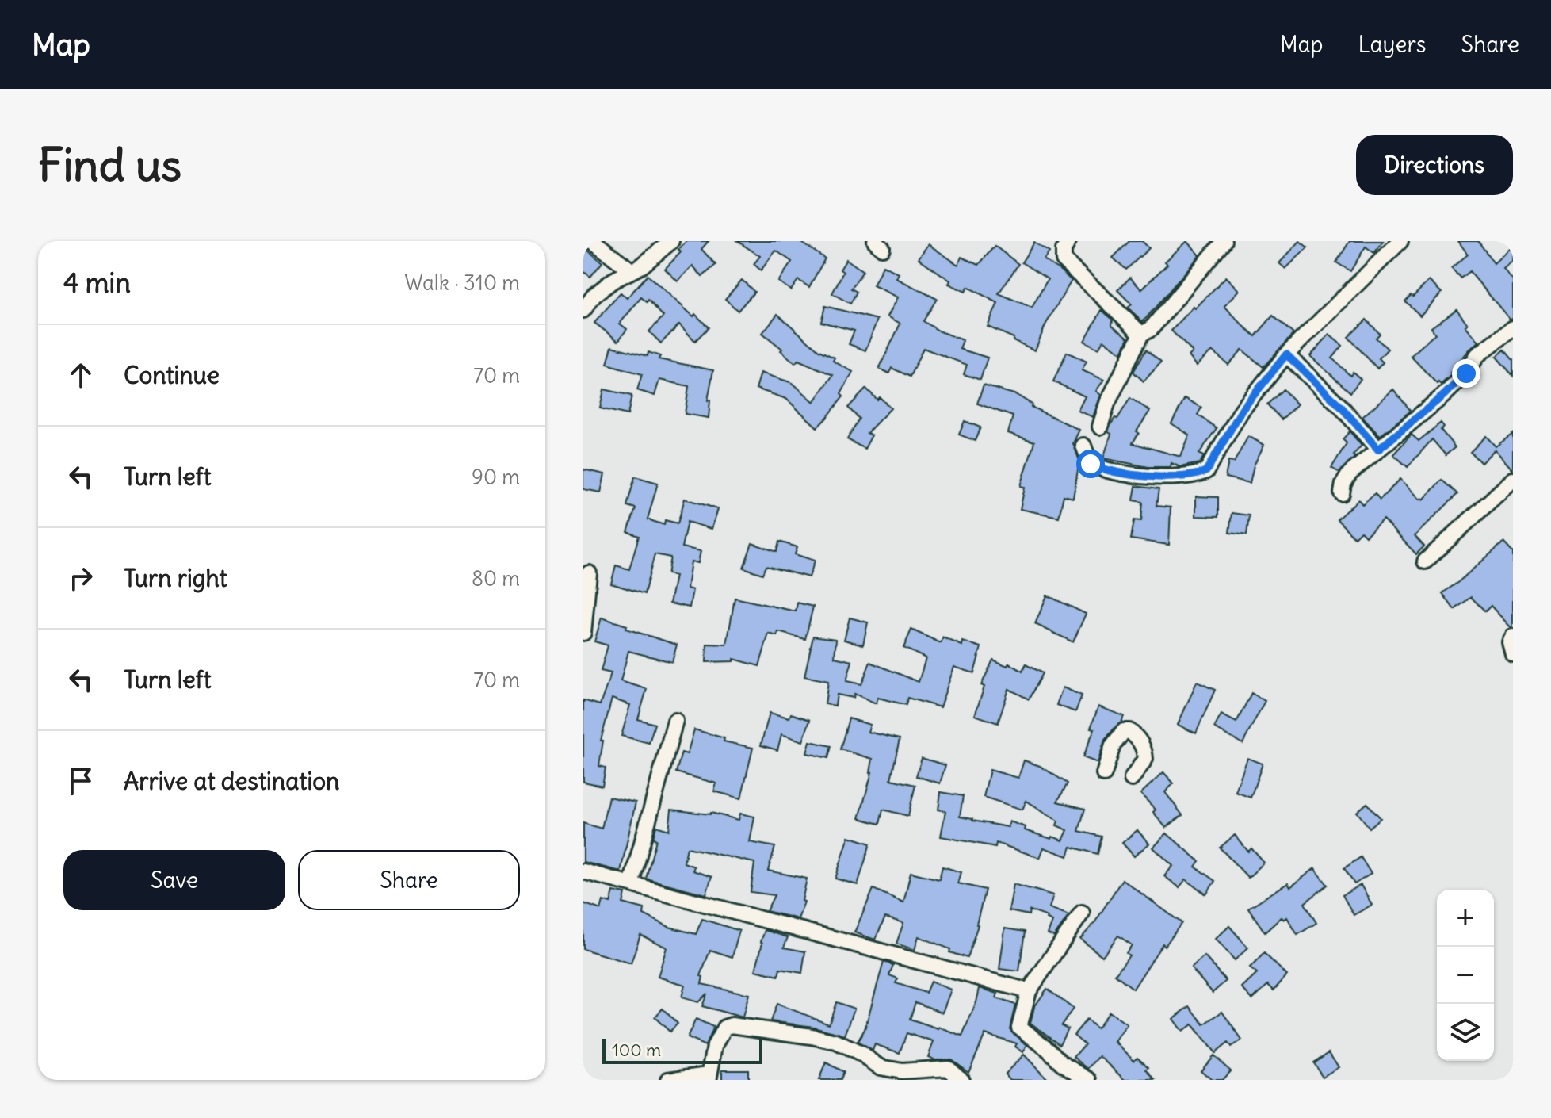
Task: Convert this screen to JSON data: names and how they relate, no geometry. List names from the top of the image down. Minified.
{"scale_bar":"100 m","page":{"header":"Map","nav":["Map","Layers","Share"],"buttons":["Directions",["Save","Share"]],"title":"Find us","heading":["4 min","Walk · 310 m"],"list":[["Continue","70 m"],["Turn left","90 m"],["Turn right","80 m"],["Turn left","70 m"],"Arrive at destination"],"map_buttons":["+","−"],"scale":"100 m"}}
